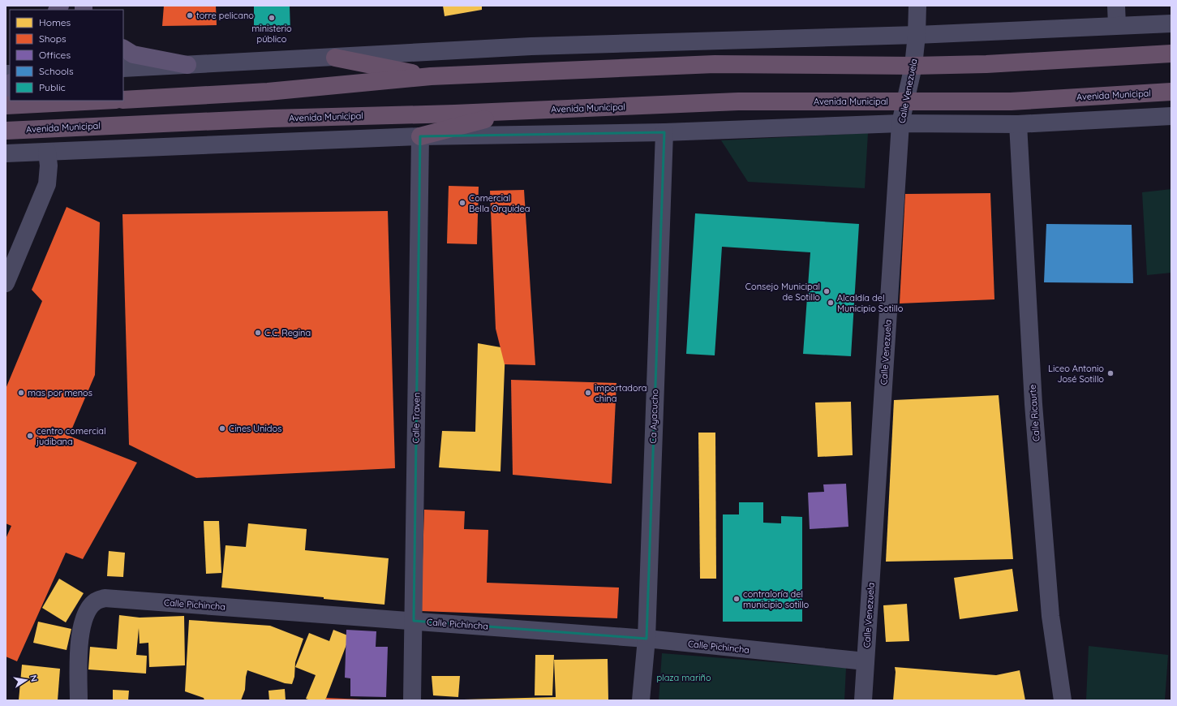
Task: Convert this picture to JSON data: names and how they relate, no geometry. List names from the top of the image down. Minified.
{"streets":{"highway":["Avenida Municipal"],"street":["Calle Venezuela","Calle Ricaurte","Ca Ayacucho","Calle Traven","Calle Pichincha"]},"crossings":[["Calle Venezuela","Avenida Municipal"],["Calle Venezuela","Calle Pichincha"],["Ca Ayacucho","Calle Pichincha"],["Calle Traven","Calle Pichincha"]],"parks":["plaza mariño"],"places":["torre pelicano","ministerio público","Comercial Bella Orquidea","Consejo Municipal de Sotillo","Alcaldía del Municipio Sotillo","C.C. Regina","Liceo Antonio José Sotillo","mas por menos","importadora china","Cines Unidos","centro comercial judibana","contraloría del municipio sotillo"],"legend":["Homes","Shops","Offices","Schools","Public"],"north":"right"}
